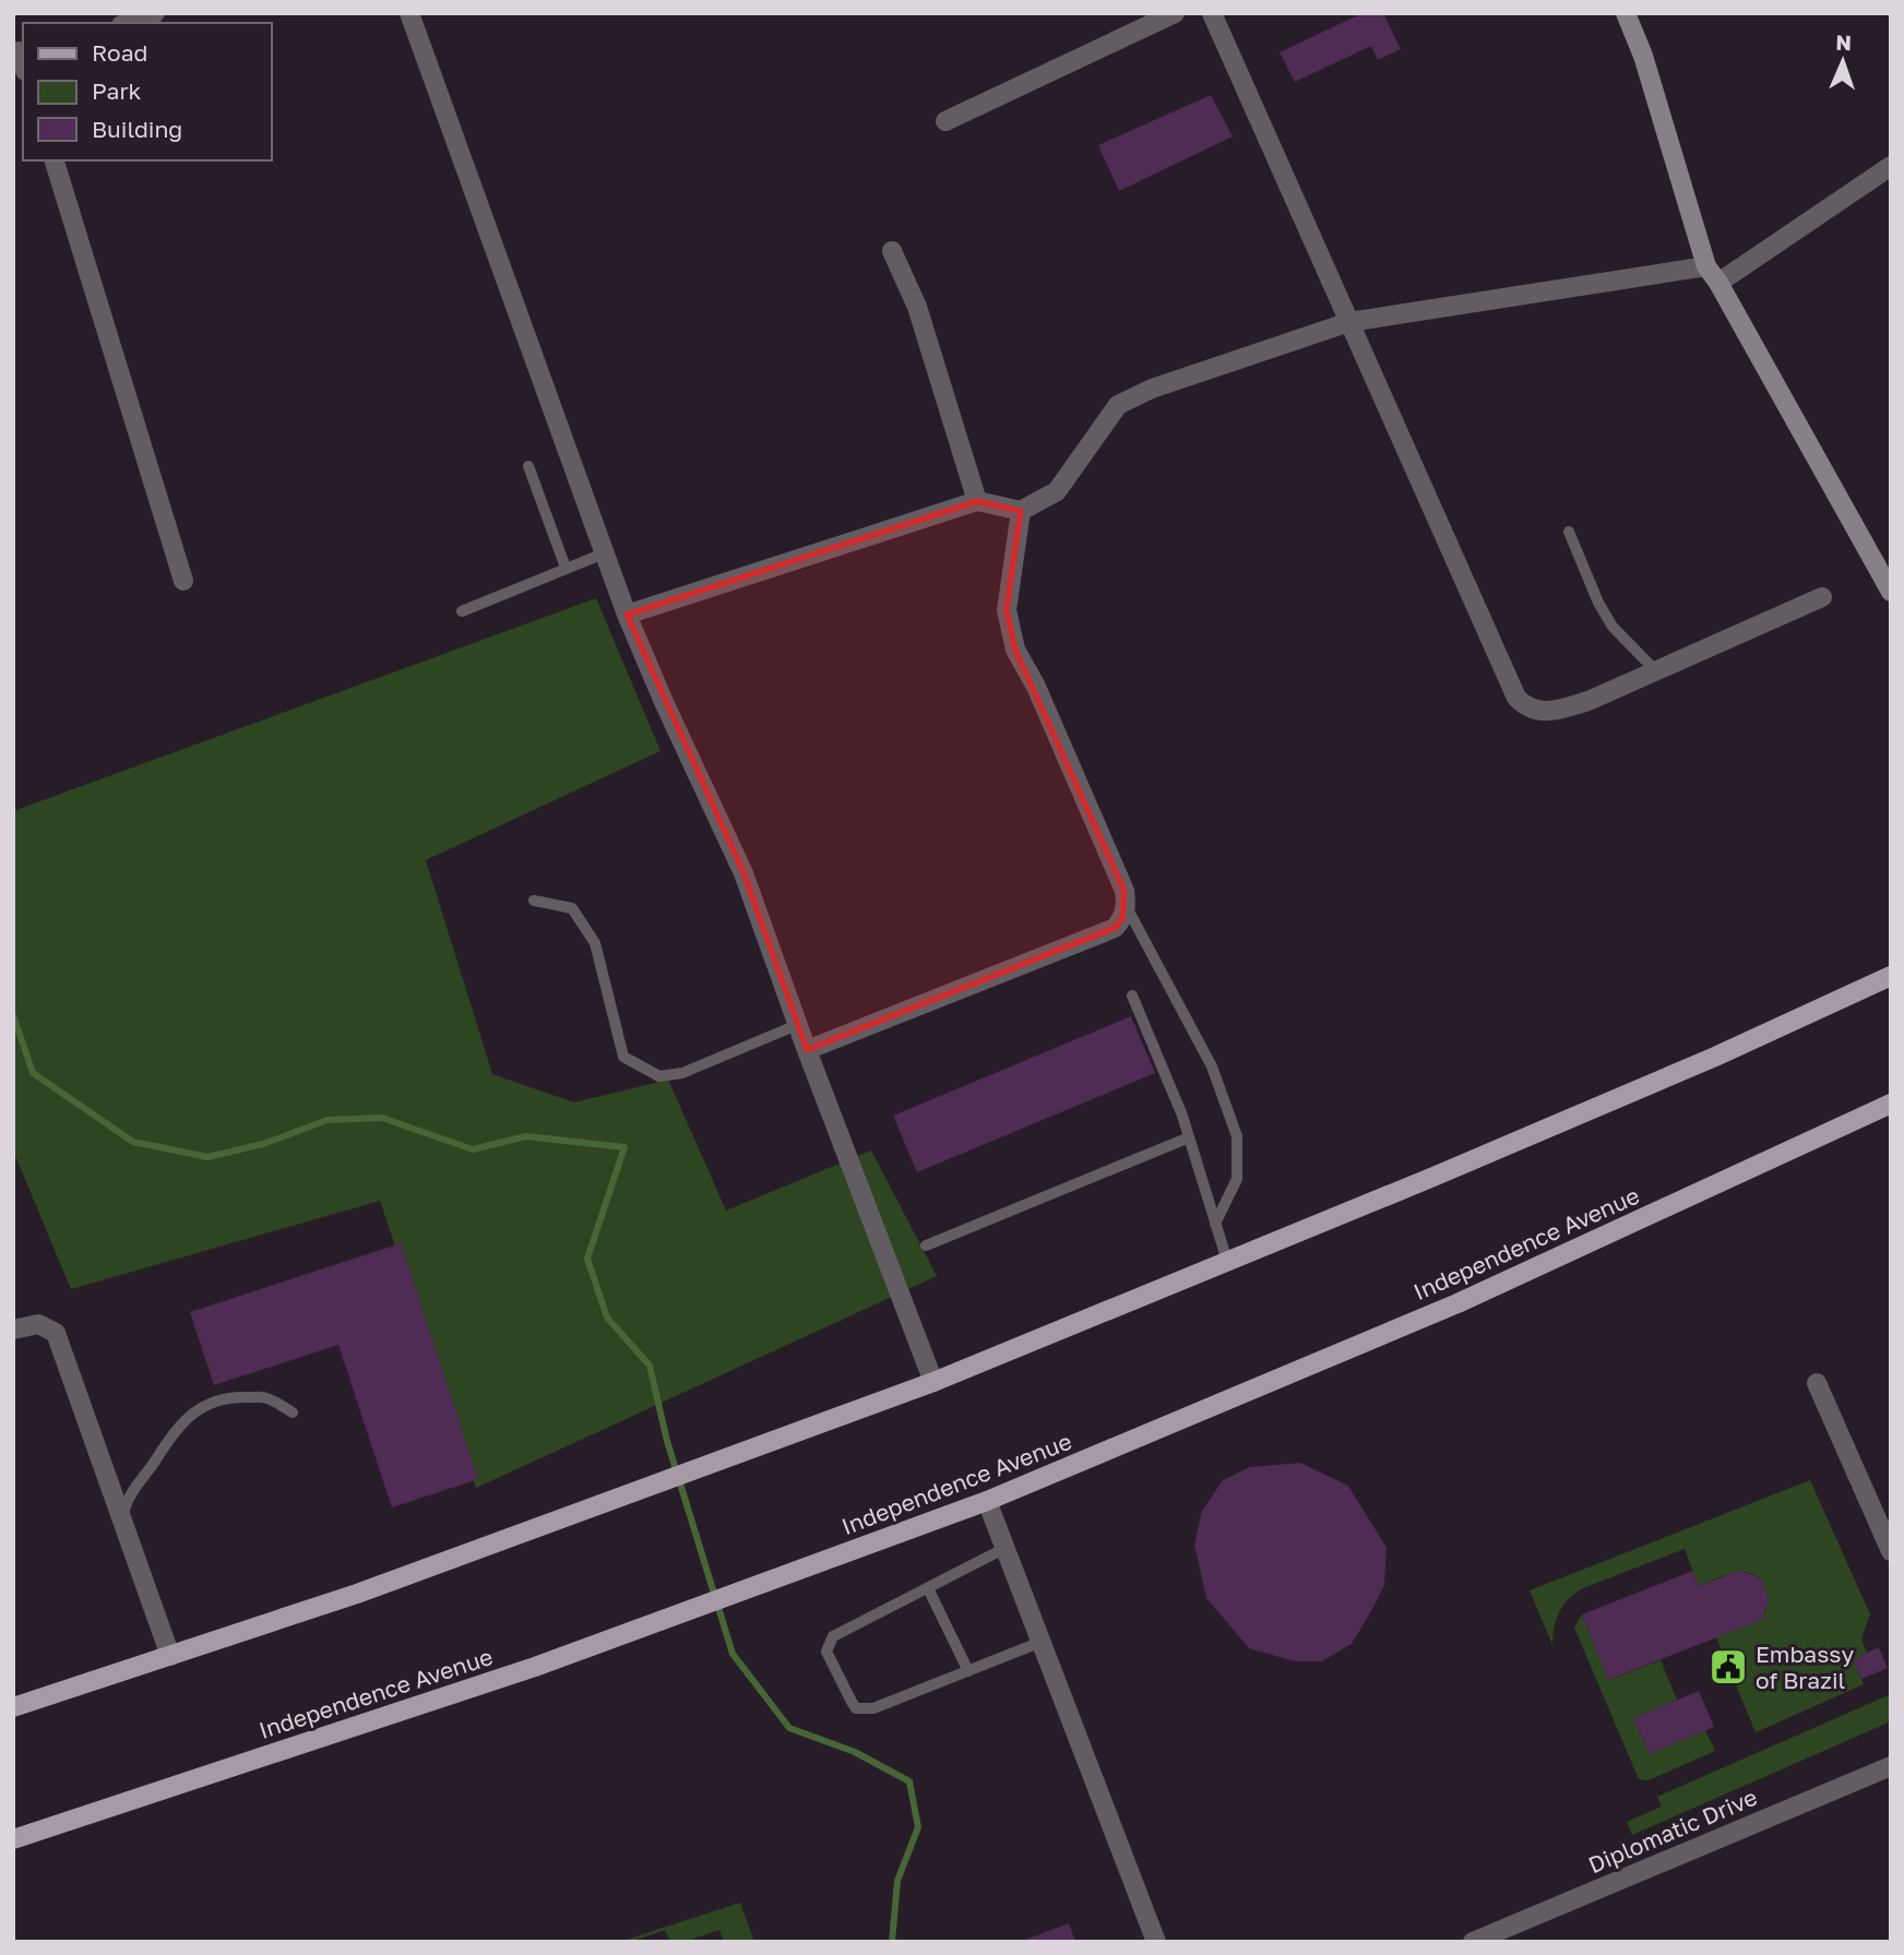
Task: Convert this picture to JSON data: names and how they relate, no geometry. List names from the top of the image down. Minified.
{"streets":{"main road":["Independence Avenue"],"street":["Diplomatic Drive"]},"places":{"public building":["Embassy of Brazil"]},"legend":["Road","Park","Building"],"north":"top"}
